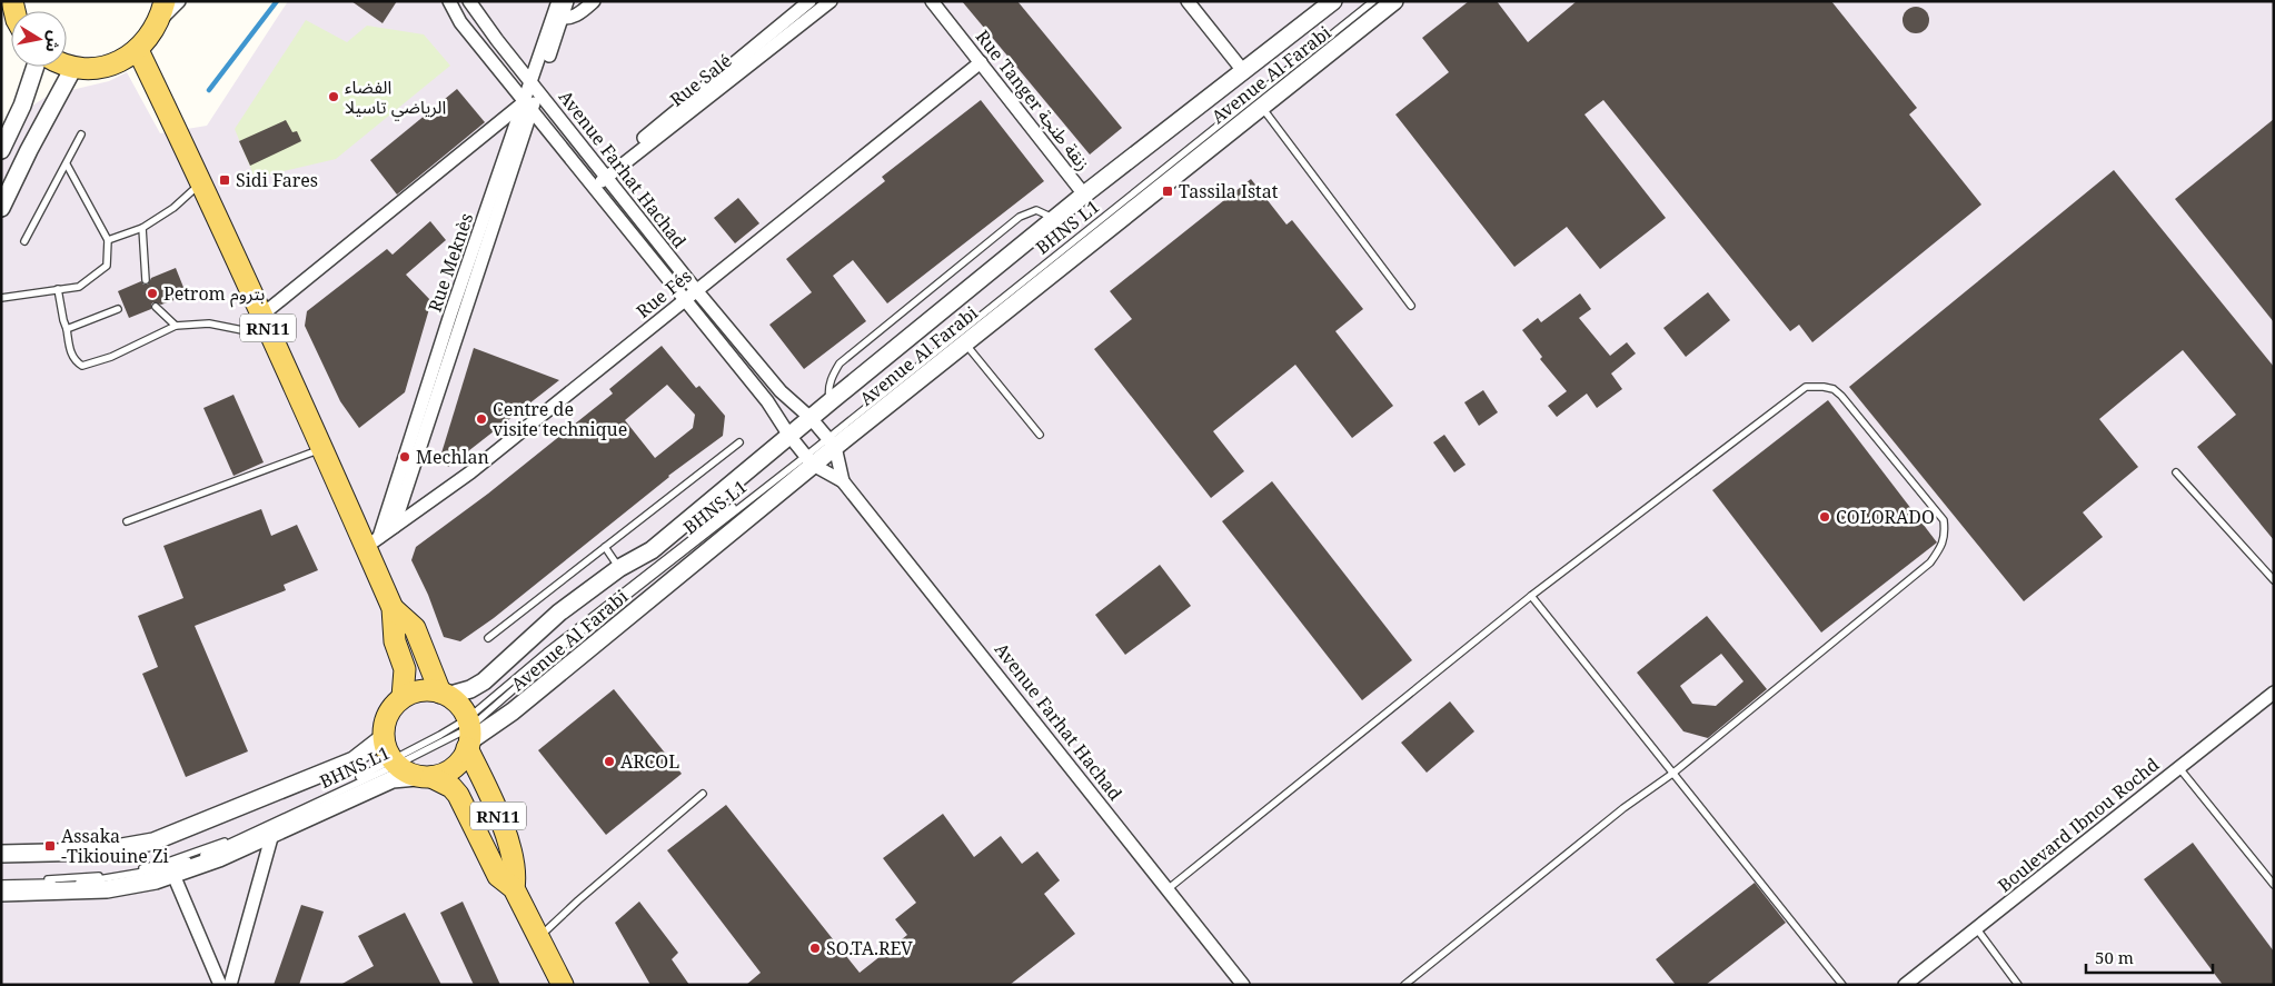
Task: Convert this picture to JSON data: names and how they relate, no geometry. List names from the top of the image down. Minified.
{"streets":{"main road":["RN11"],"street":["Avenue Al Farabi","Rue Salé","Rue Tanger زنقة طنجة","Avenue Farhat Hachad","Rue Meknès","Rue Fés","Boulevard Ibnou Rochd"],"lane":["BHNS L1"]},"crossings":[["Avenue Al Farabi","Rue Tanger زنقة طنجة"],["Avenue Al Farabi","Avenue Farhat Hachad"],["Avenue Al Farabi","BHNS L1"],["Avenue Al Farabi","RN11"],["Rue Salé","Avenue Farhat Hachad"],["Rue Tanger زنقة طنجة","Rue Fés"],["Avenue Farhat Hachad","BHNS L1"],["Avenue Farhat Hachad","Rue Meknès"],["Avenue Farhat Hachad","Rue Fés"],["BHNS L1","RN11"],["Rue Meknès","Rue Fés"],["Rue Meknès","RN11"],["Rue Fés","RN11"]],"places":{"other":["الفضاء الرياضي تاسيلا","Petrom بتروم","Centre de visite technique","Mechlan","COLORADO","ARCOL","SO.TA.REV"],"transit":["Sidi Fares","Tassila Istat","Assaka -Tikiouine Zi"]},"scale_bar":"50 m","north":"right"}
